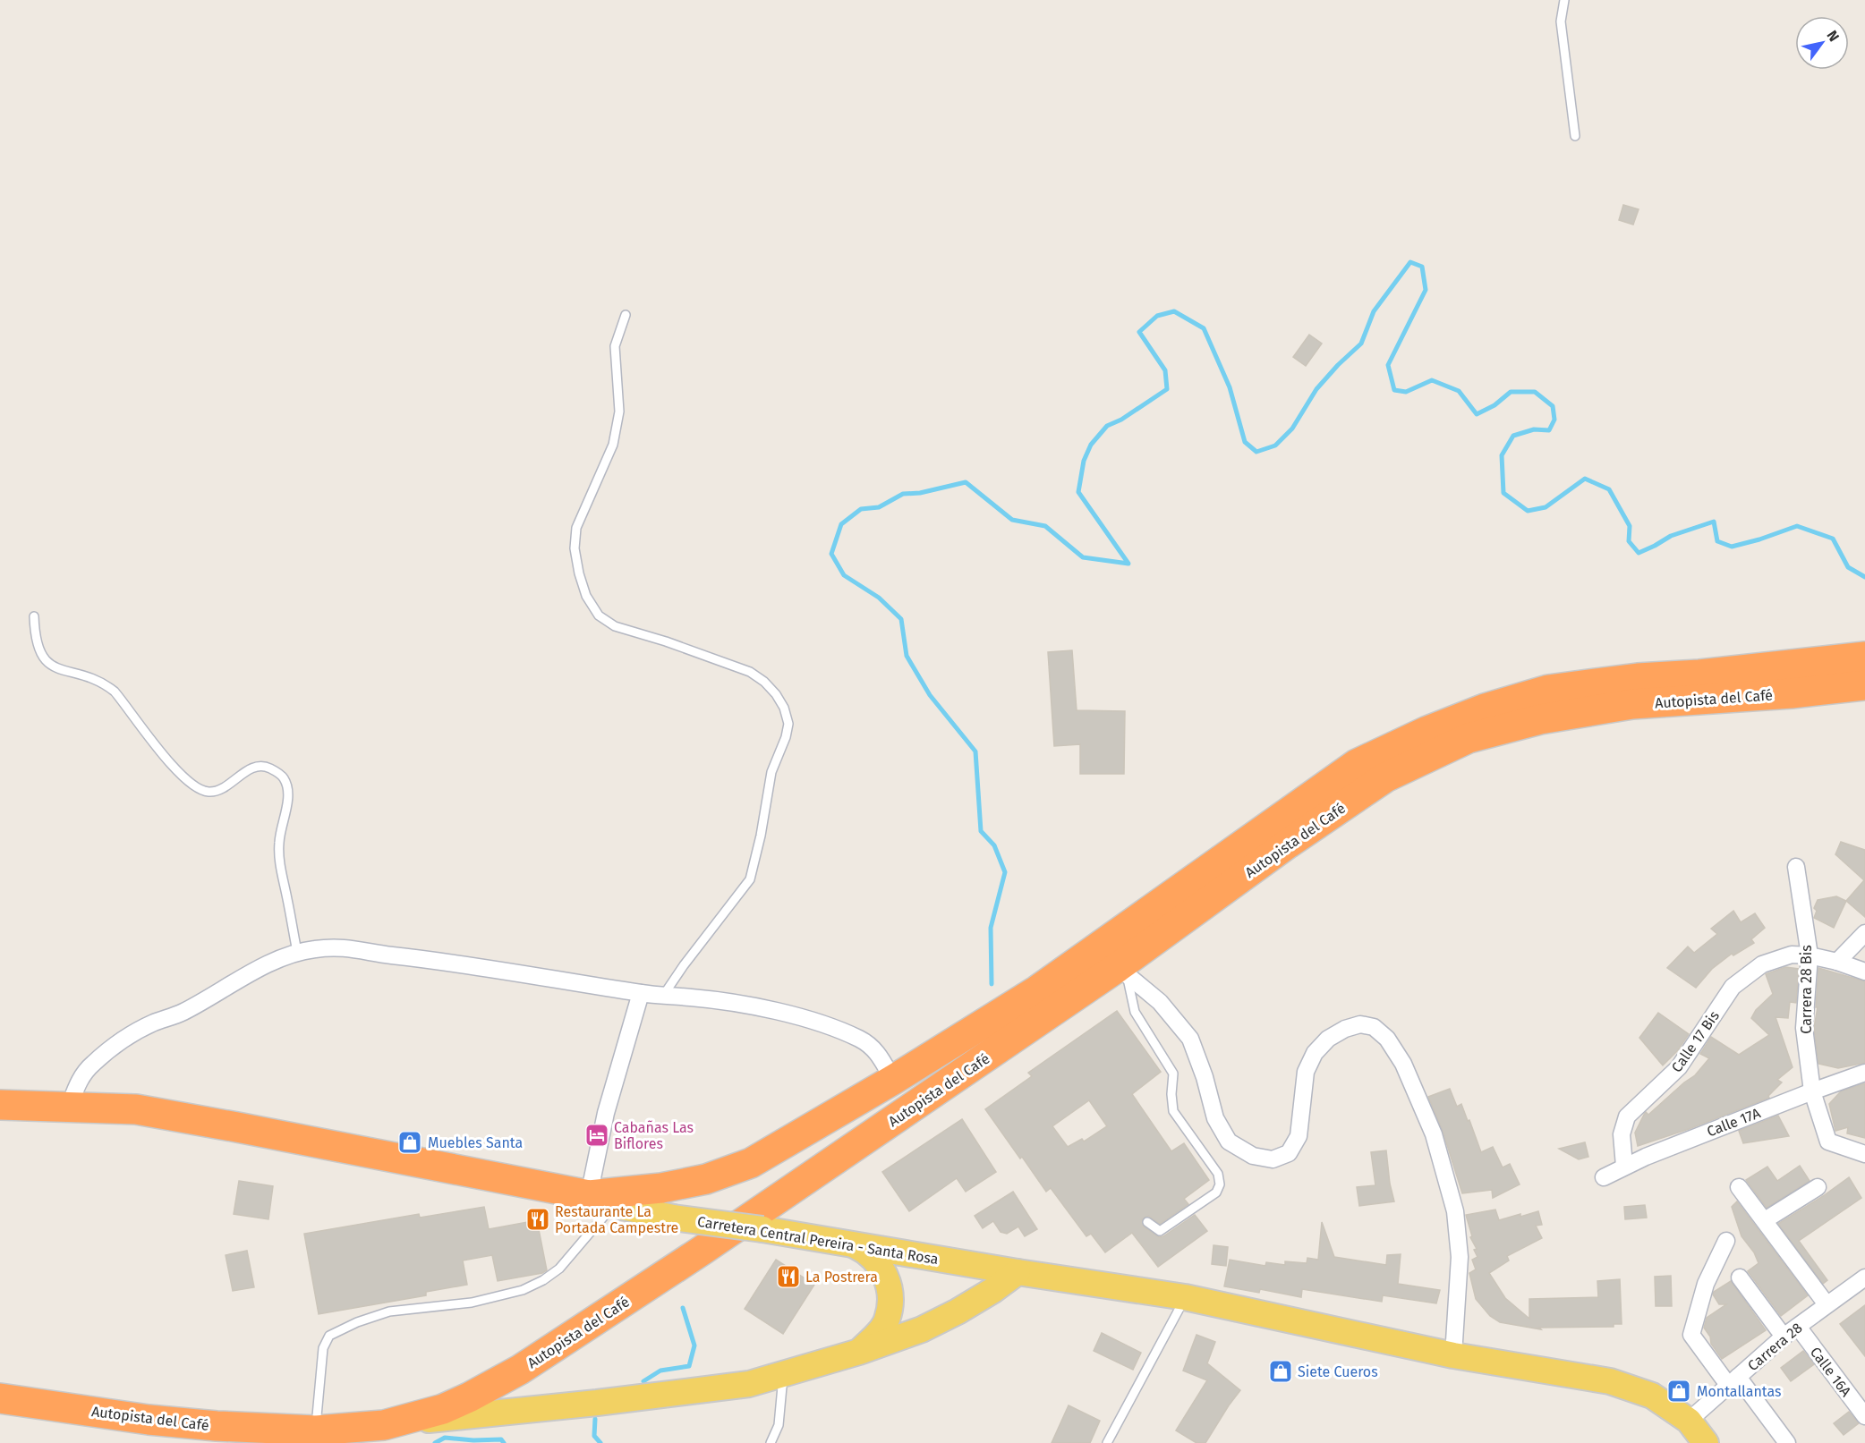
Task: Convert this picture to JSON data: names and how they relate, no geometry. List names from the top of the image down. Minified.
{"streets":{"highway":["Autopista del Café"],"main road":["Carretera Central Pereira - Santa Rosa"],"street":["Carrera 28 Bis","Calle 17 Bis","Calle 17A","Carrera 28","Calle 16A"]},"crossings":[["Autopista del Café","Carretera Central Pereira - Santa Rosa"],["Carrera 28 Bis","Calle 17 Bis"],["Carrera 28 Bis","Calle 17A"],["Calle 17 Bis","Calle 17A"],["Carretera Central Pereira - Santa Rosa","Carrera 28"],["Carrera 28","Calle 16A"]],"places":{"hotel":["Cabañas Las Biflores"],"shop":["Muebles Santa","Siete Cueros","Montallantas"],"restaurant":["Restaurante La Portada Campestre","La Postrera"]},"north":"top right"}
